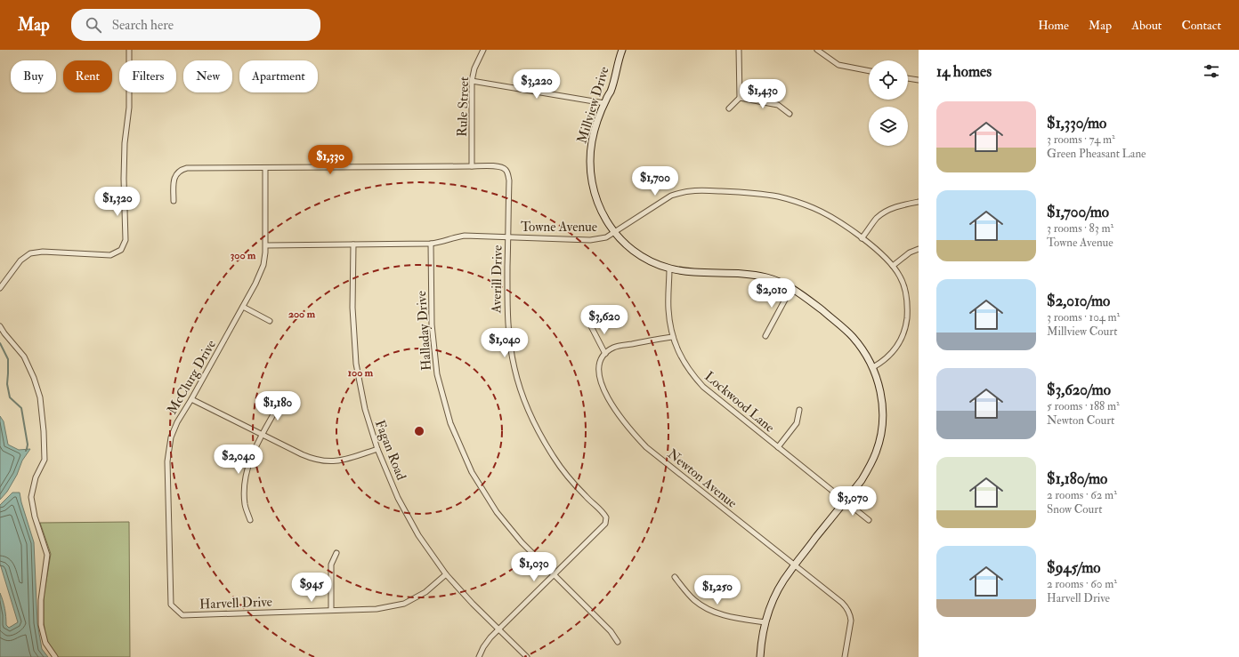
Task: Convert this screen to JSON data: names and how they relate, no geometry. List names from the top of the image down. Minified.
{"streets":{"street":["Millview Drive","Rule Street","Towne Avenue","Averill Drive","Halladay Drive","McClurg Drive","Lockwood Lane","Fagan Road","Newton Avenue","Harvell Drive"]},"crossings":[["Millview Drive","Towne Avenue"],["Millview Drive","Lockwood Lane"],["Millview Drive","Newton Avenue"],["Rule Street","Averill Drive"],["Towne Avenue","Averill Drive"],["Towne Avenue","Halladay Drive"],["Towne Avenue","McClurg Drive"],["Towne Avenue","Fagan Road"],["Averill Drive","Halladay Drive"],["McClurg Drive","Harvell Drive"],["Fagan Road","Harvell Drive"]],"page":{"header":"Map","search":"Search here","nav":["Home","Map","About","Contact"],"heading":"14 homes","chip":["Buy","Rent","Filters","New","Apartment"],"price":["$3,220","$1,430","$1,330","$1,700","$1,320","$2,010","$3,620","$1,040","$1,180","$2,040","$3,070","$1,030","$945","$1,250"],"list":[{"name":"$1,330/mo","note":"3 rooms · 74 m² · Green Pheasant Lane"},{"name":"$1,700/mo","note":"3 rooms · 83 m² · Towne Avenue"},{"name":"$2,010/mo","note":"3 rooms · 104 m² · Millview Court"},{"name":"$3,620/mo","note":"5 rooms · 188 m² · Newton Court"},{"name":"$1,180/mo","note":"2 rooms · 62 m² · Snow Court"},{"name":"$945/mo","note":"2 rooms · 60 m² · Harvell Drive"}]},"rings":["300 m","200 m","100 m"]}
